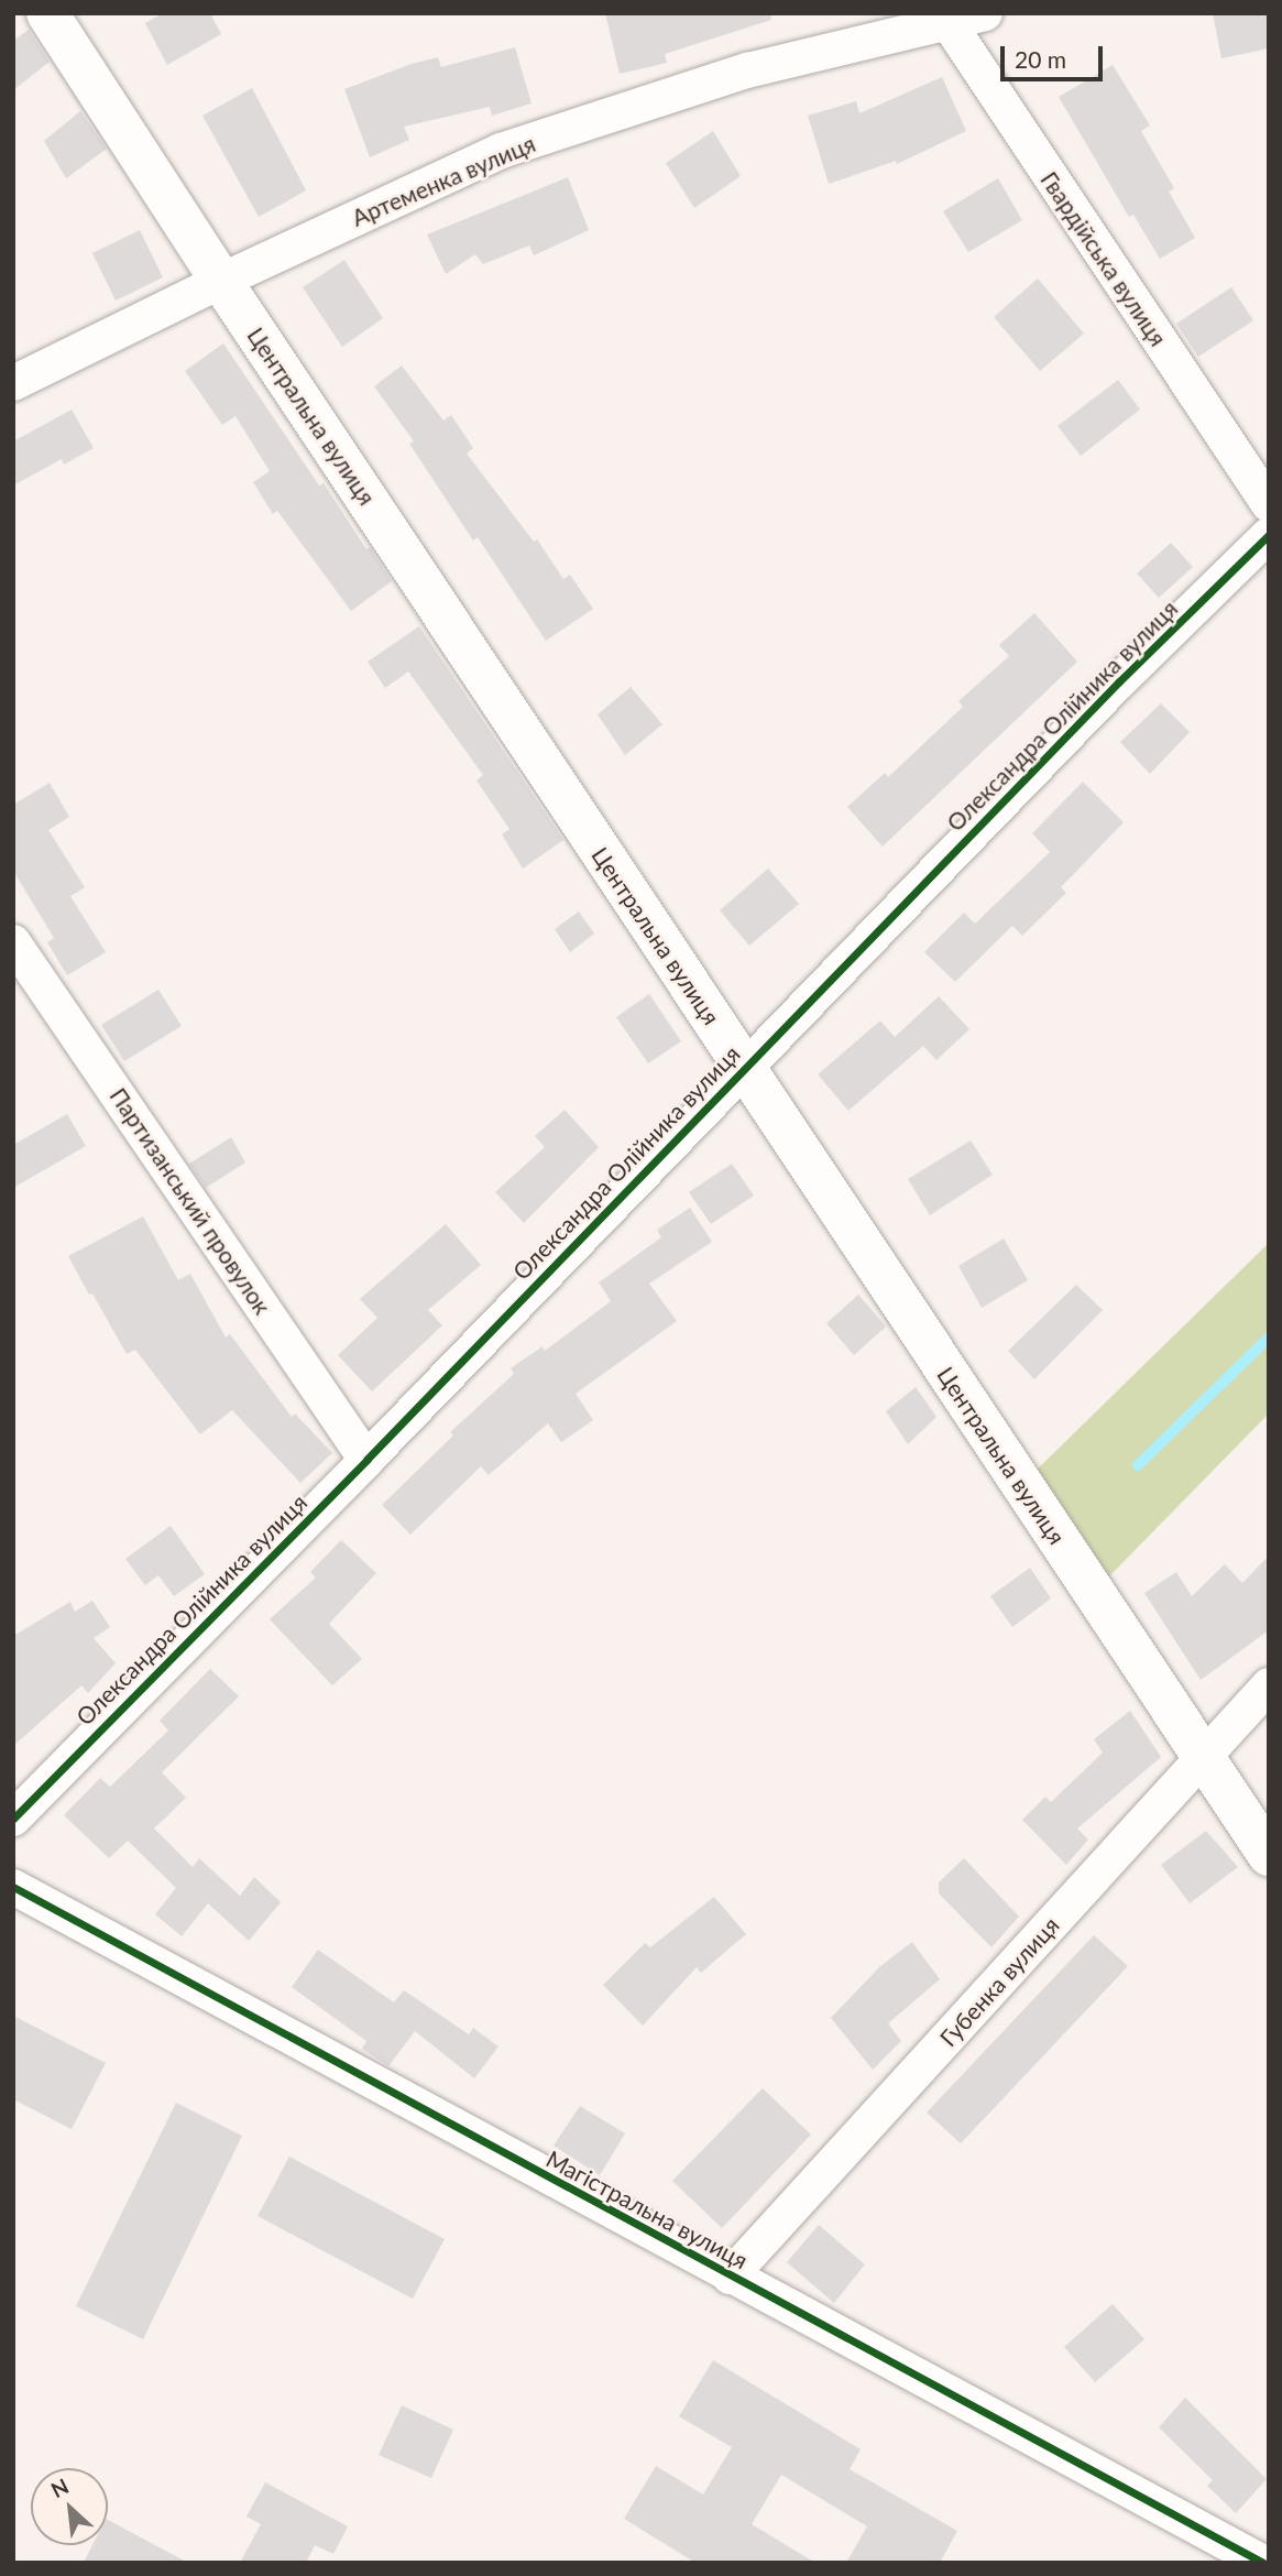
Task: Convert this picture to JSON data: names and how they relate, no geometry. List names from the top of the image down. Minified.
{"streets":{"main road":["Центральна вулиця"],"street":["Артеменка вулиця","Гвардійська вулиця","Олександра Олійника вулиця","Партизанський провулок","Губенка вулиця","Магістральна вулиця"]},"crossings":[["Артеменка вулиця","Гвардійська вулиця"],["Артеменка вулиця","Центральна вулиця"],["Центральна вулиця","Олександра Олійника вулиця"],["Центральна вулиця","Губенка вулиця"],["Олександра Олійника вулиця","Партизанський провулок"],["Губенка вулиця","Магістральна вулиця"]],"scale_bar":"20 m","north":"top left"}
